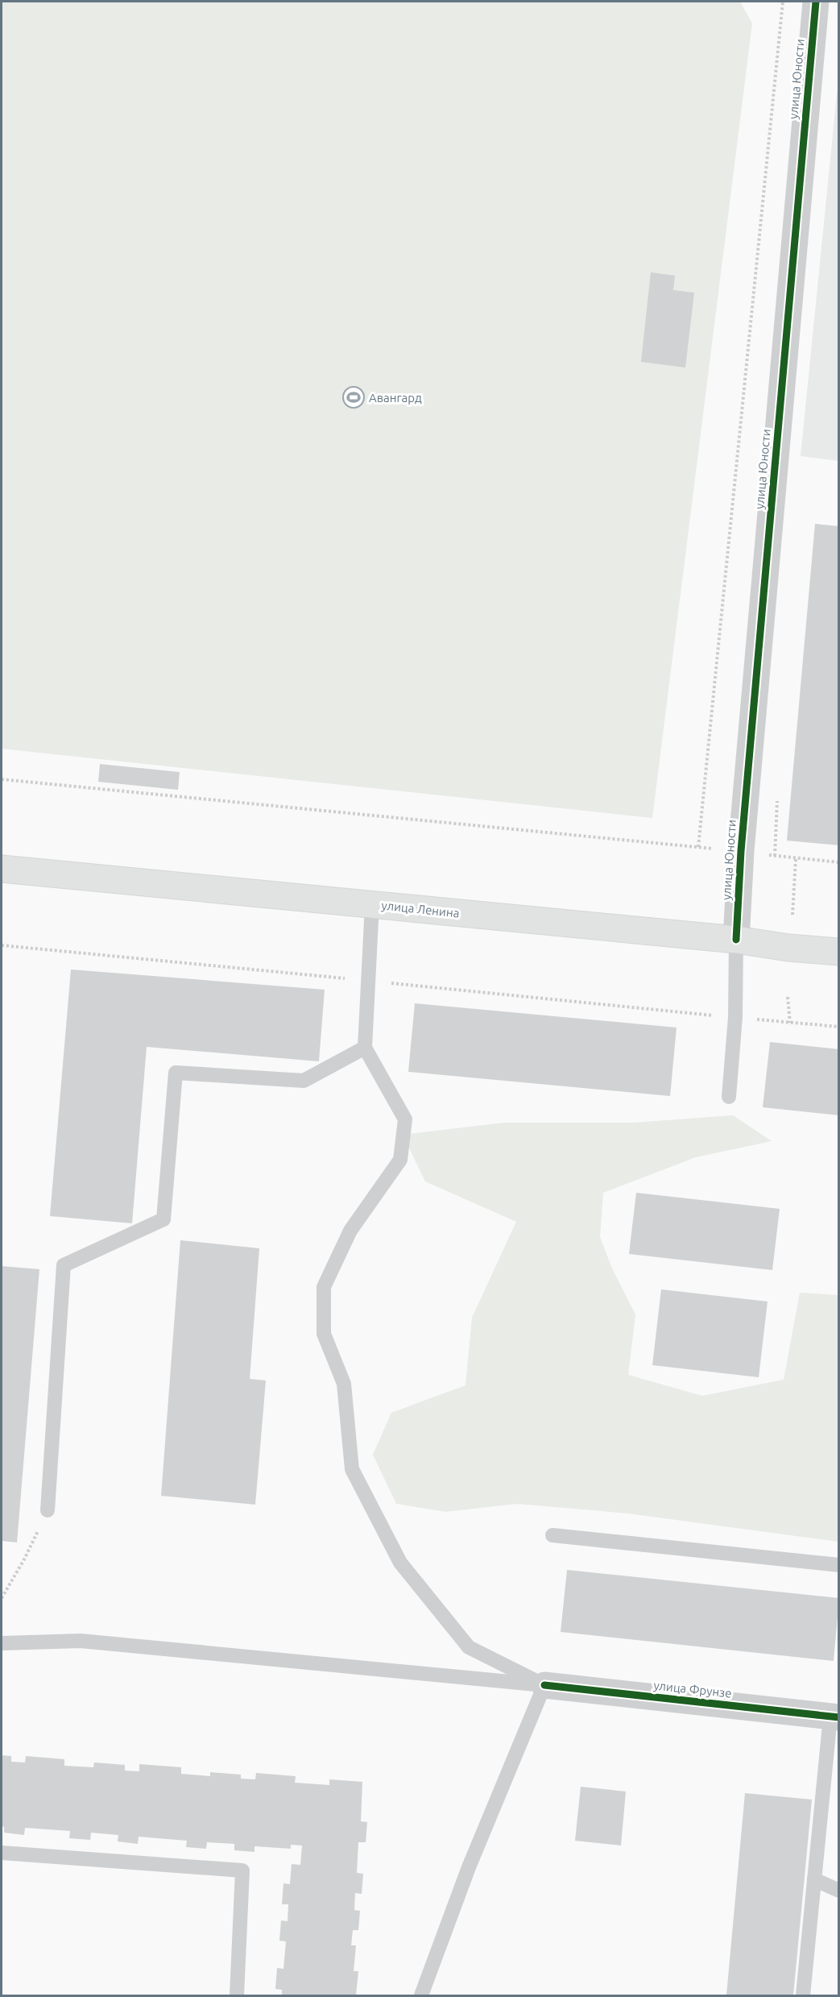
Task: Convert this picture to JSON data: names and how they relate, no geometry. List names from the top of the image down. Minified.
{"streets":{"main road":["улица Ленина"],"street":["улица Юности","улица Фрунзе"]},"crossings":[["улица Юности","улица Ленина"]],"places":{"sports":["Авангард"]}}
